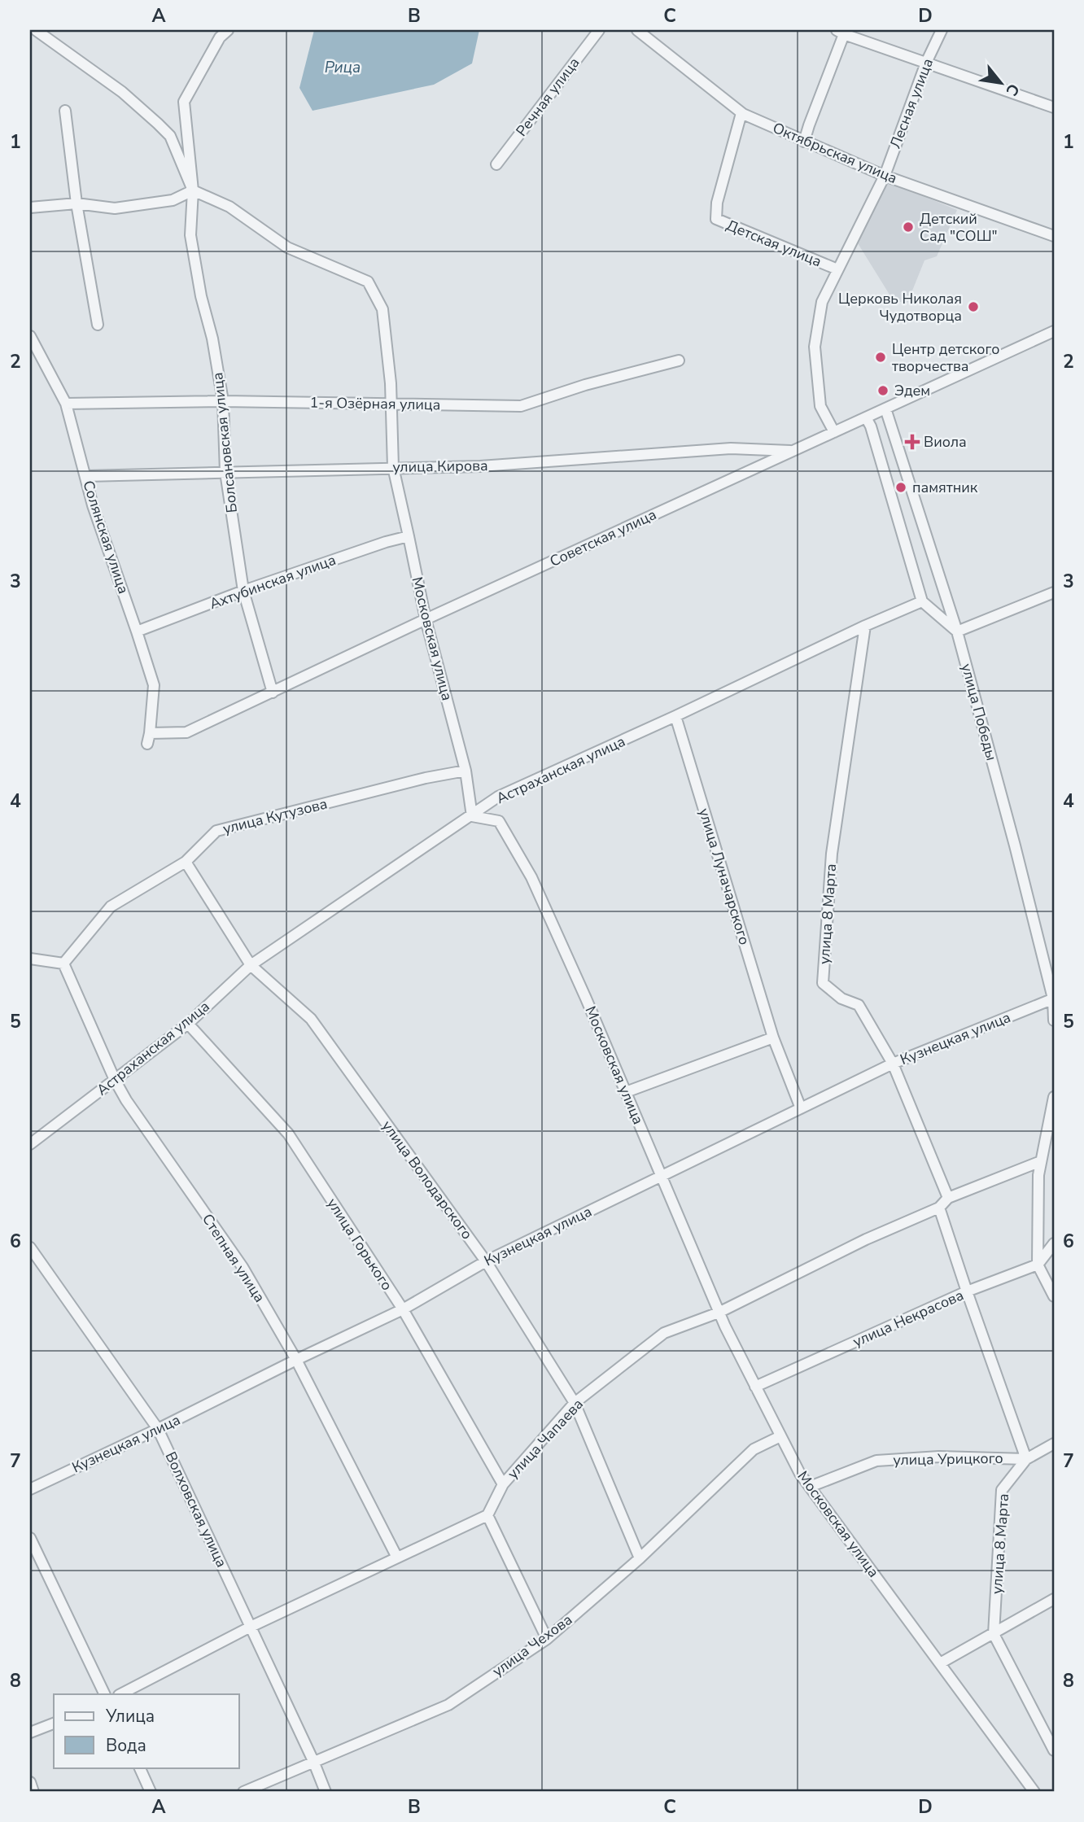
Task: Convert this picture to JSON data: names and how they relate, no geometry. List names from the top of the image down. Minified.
{"streets":{"street":["Речная улица","Лесная улица","Октябрьская улица","Детская улица","1-я Озёрная улица","Болсановская улица","улица Кирова","Солянская улица","Советская улица","Ахтубинская улица","Московская улица","улица Победы","Астраханская улица","улица Кутузова","улица Луначарского","улица 8 Марта","Кузнецкая улица","улица Володарского","улица Горького","Степная улица","улица Некрасова","улица Чапаева","улица Урицкого","Волховская улица","улица Чехова"]},"crossings":[["Лесная улица","Октябрьская улица"],["Лесная улица","Детская улица"],["Лесная улица","Советская улица"],["Октябрьская улица","Детская улица"],["1-я Озёрная улица","Болсановская улица"],["1-я Озёрная улица","Солянская улица"],["1-я Озёрная улица","Московская улица"],["Болсановская улица","улица Кирова"],["Болсановская улица","Советская улица"],["Болсановская улица","Ахтубинская улица"],["Болсановская улица","Московская улица"],["улица Кирова","Солянская улица"],["улица Кирова","Советская улица"],["улица Кирова","Московская улица"],["Солянская улица","Советская улица"],["Солянская улица","Ахтубинская улица"],["Советская улица","Московская улица"],["Советская улица","улица Победы"],["Ахтубинская улица","Московская улица"],["Московская улица","Астраханская улица"],["Московская улица","улица Кутузова"],["Московская улица","Кузнецкая улица"],["Московская улица","улица Некрасова"],["Московская улица","улица Чапаева"],["Московская улица","улица Урицкого"],["Московская улица","улица Чехова"],["улица Победы","Кузнецкая улица"],["Астраханская улица","улица Луначарского"],["Астраханская улица","улица 8 Марта"],["Астраханская улица","улица Володарского"],["Астраханская улица","улица Горького"],["Астраханская улица","Степная улица"],["улица Кутузова","улица Володарского"],["улица Кутузова","Степная улица"],["улица Луначарского","Кузнецкая улица"],["улица 8 Марта","Кузнецкая улица"],["улица 8 Марта","улица Чапаева"],["улица 8 Марта","улица Урицкого"],["Кузнецкая улица","улица Володарского"],["Кузнецкая улица","улица Горького"],["Кузнецкая улица","Степная улица"],["Кузнецкая улица","Волховская улица"],["улица Володарского","улица Чапаева"],["улица Володарского","улица Чехова"],["улица Горького","улица Чапаева"],["Волховская улица","улица Чехова"]],"water":["Рица"],"places":{"other":["Детский Сад \"СОШ\"","Церковь Николая Чудотворца","Центр детского творчества","Эдем","памятник"],"health":["Виола"]},"legend":["Улица","Вода"],"north":"bottom right","grid":{"columns":["A","B","C","D"],"rows":["1","2","3","4","5","6","7","8"]}}
